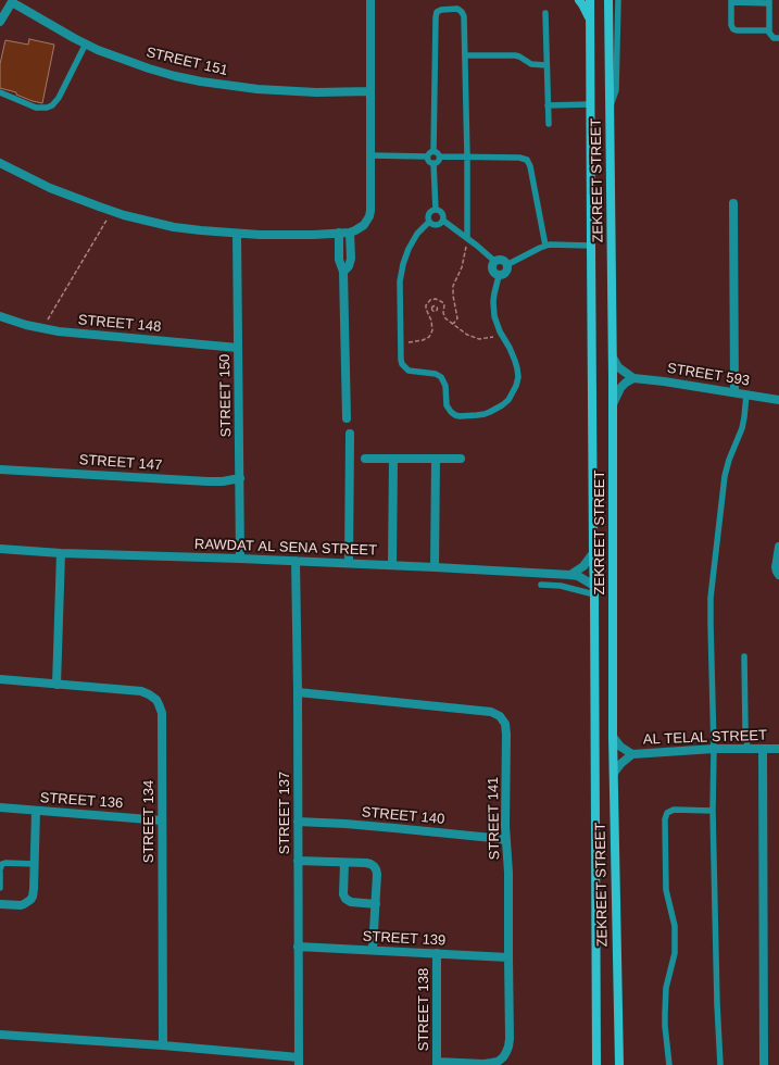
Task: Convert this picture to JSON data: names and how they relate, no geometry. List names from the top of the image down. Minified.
{"streets":{"street":["STREET 151","ZEKREET STREET","STREET 148","STREET 593","STREET 150","STREET 147","RAWDAT AL SENA STREET","AL TELAL STREET","STREET 136","STREET 137","STREET 140","STREET 141","STREET 134","STREET 139","STREET 138"]},"crossings":[["ZEKREET STREET","RAWDAT AL SENA STREET"],["ZEKREET STREET","AL TELAL STREET"],["STREET 148","STREET 150"],["STREET 150","STREET 147"],["STREET 150","RAWDAT AL SENA STREET"],["RAWDAT AL SENA STREET","STREET 137"],["STREET 136","STREET 134"],["STREET 137","STREET 140"],["STREET 137","STREET 141"],["STREET 137","STREET 139"],["STREET 140","STREET 141"],["STREET 141","STREET 139"],["STREET 141","STREET 138"],["STREET 139","STREET 138"]]}
